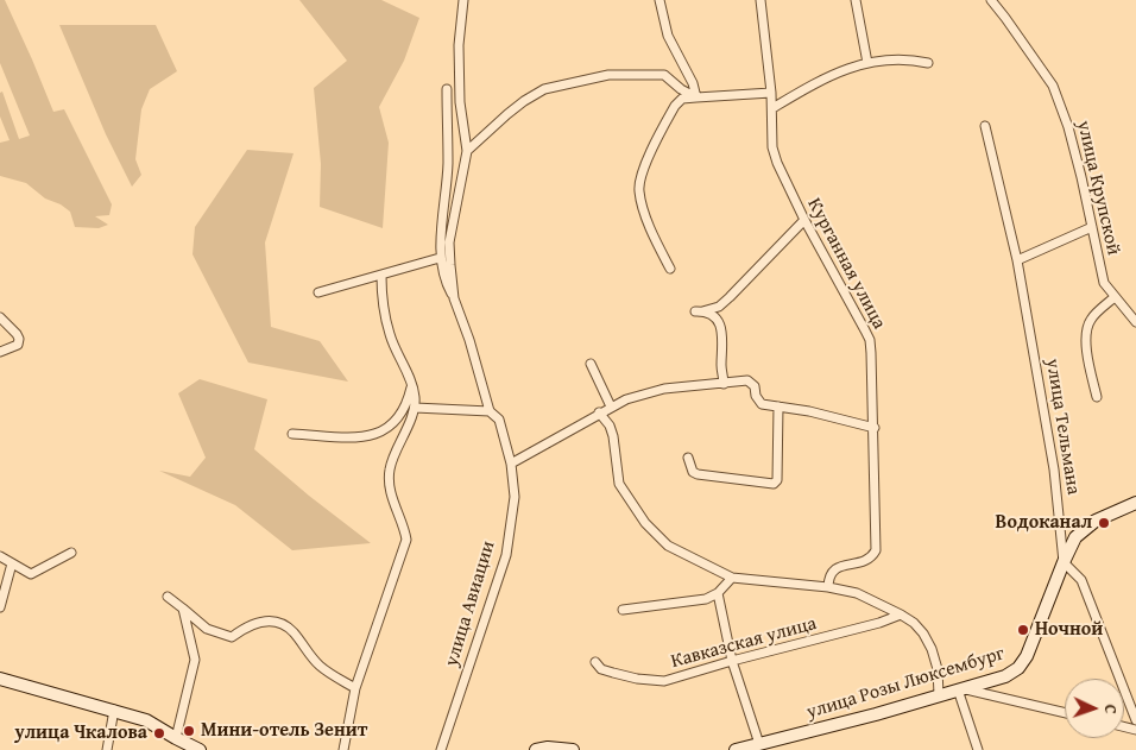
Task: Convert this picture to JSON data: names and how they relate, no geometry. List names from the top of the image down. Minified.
{"streets":{"street":["улица Крупской","Курганная улица","улица Тельмана","улица Авиации","Кавказская улица","улица Розы Люксембург"]},"crossings":[["улица Тельмана","улица Розы Люксембург"]],"places":["Водоканал","Ночной","Мини-отель Зенит","улица Чкалова"],"north":"right"}
